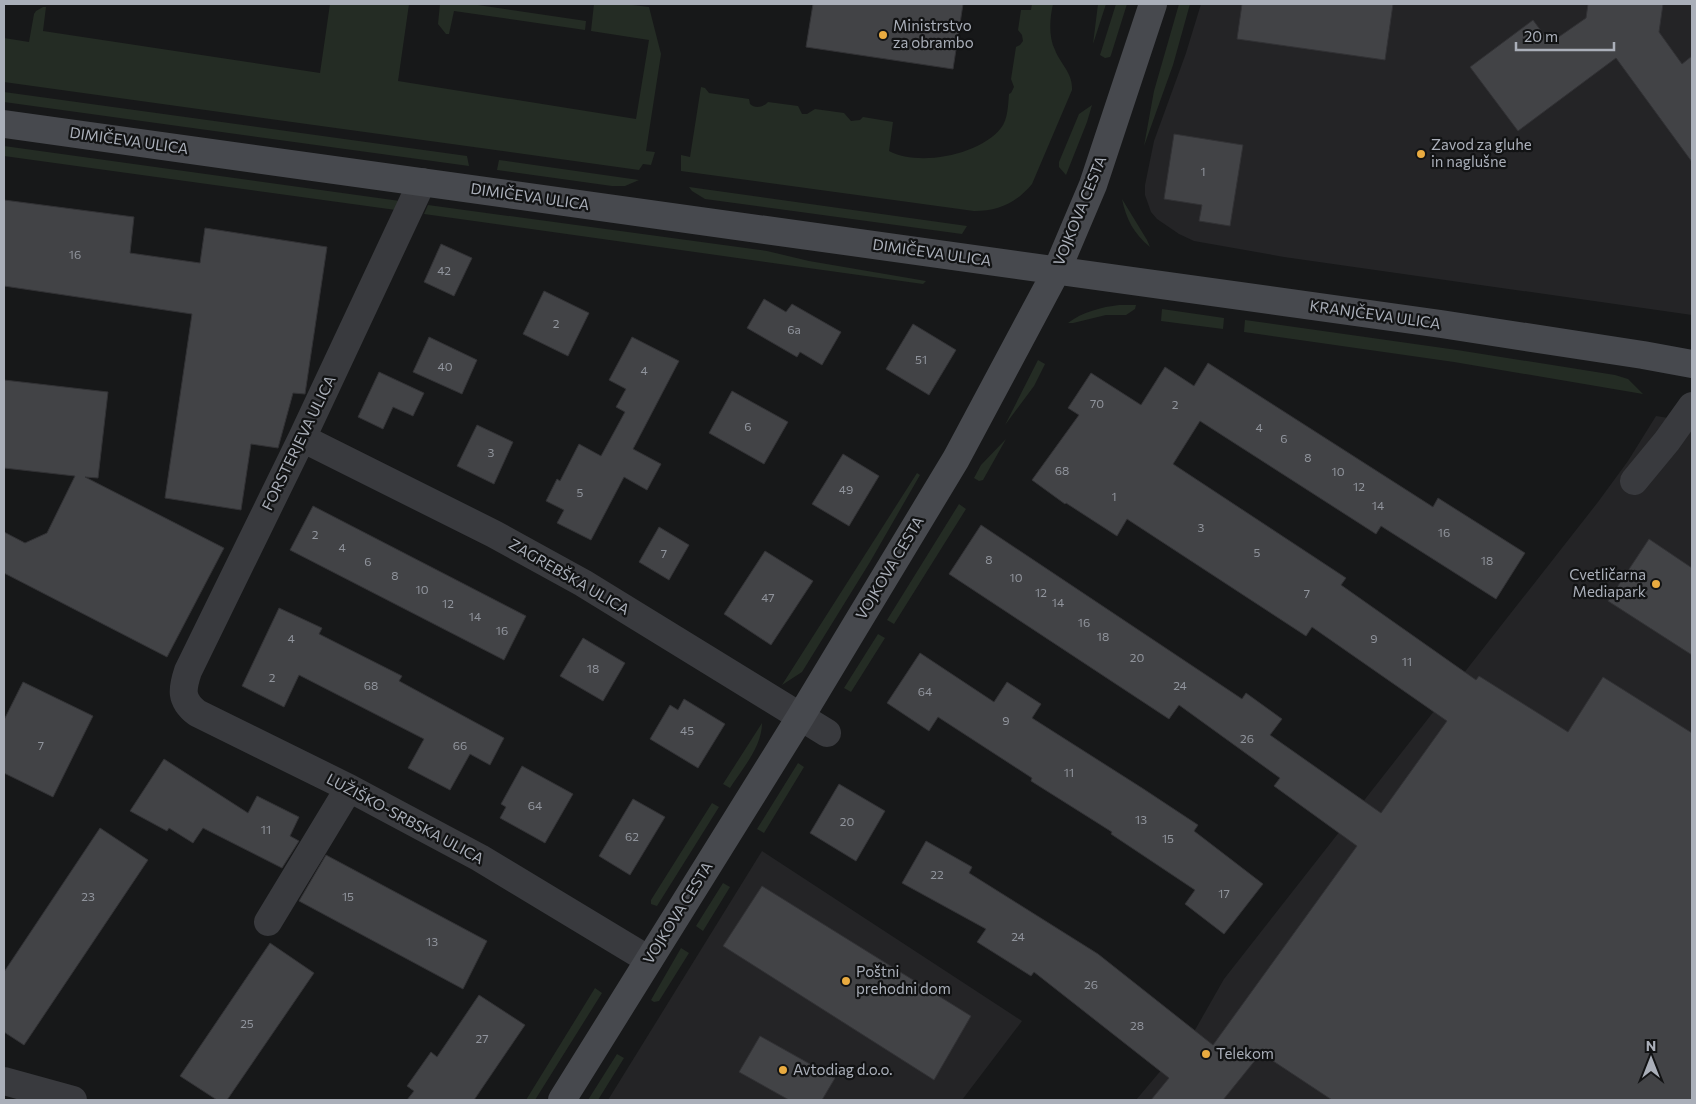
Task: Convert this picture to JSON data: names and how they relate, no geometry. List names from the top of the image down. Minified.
{"streets":{"street":["DIMIČEVA ULICA","VOJKOVA CESTA","KRANJČEVA ULICA","FORSTERJEVA ULICA","ZAGREBŠKA ULICA","LUŽIŠKO-SRBSKA ULICA"]},"crossings":[["DIMIČEVA ULICA","VOJKOVA CESTA"],["DIMIČEVA ULICA","KRANJČEVA ULICA"],["DIMIČEVA ULICA","FORSTERJEVA ULICA"],["VOJKOVA CESTA","KRANJČEVA ULICA"],["VOJKOVA CESTA","ZAGREBŠKA ULICA"],["VOJKOVA CESTA","LUŽIŠKO-SRBSKA ULICA"],["FORSTERJEVA ULICA","ZAGREBŠKA ULICA"],["FORSTERJEVA ULICA","LUŽIŠKO-SRBSKA ULICA"]],"places":["Ministrstvo za obrambo","Zavod za gluhe in naglušne","Cvetličarna Mediapark","Poštni prehodni dom","Telekom","Avtodiag d.o.o."],"house_numbers":["1","16","42","2","6a","51","40","4","70","2","6","4","6","3","8","68","10","12","49","5","1","14","3","16","2","4","5","7","8","18","6","8","10","10","12","7","47","14","12","14","16","16","18","4","9","20","11","18","2","68","24","64","9","45","26","7","66","11","64","13","20","11","62","15","22","17","23","15","24","13","26","25","28","27"],"scale_bar":"20 m","north":"top"}
